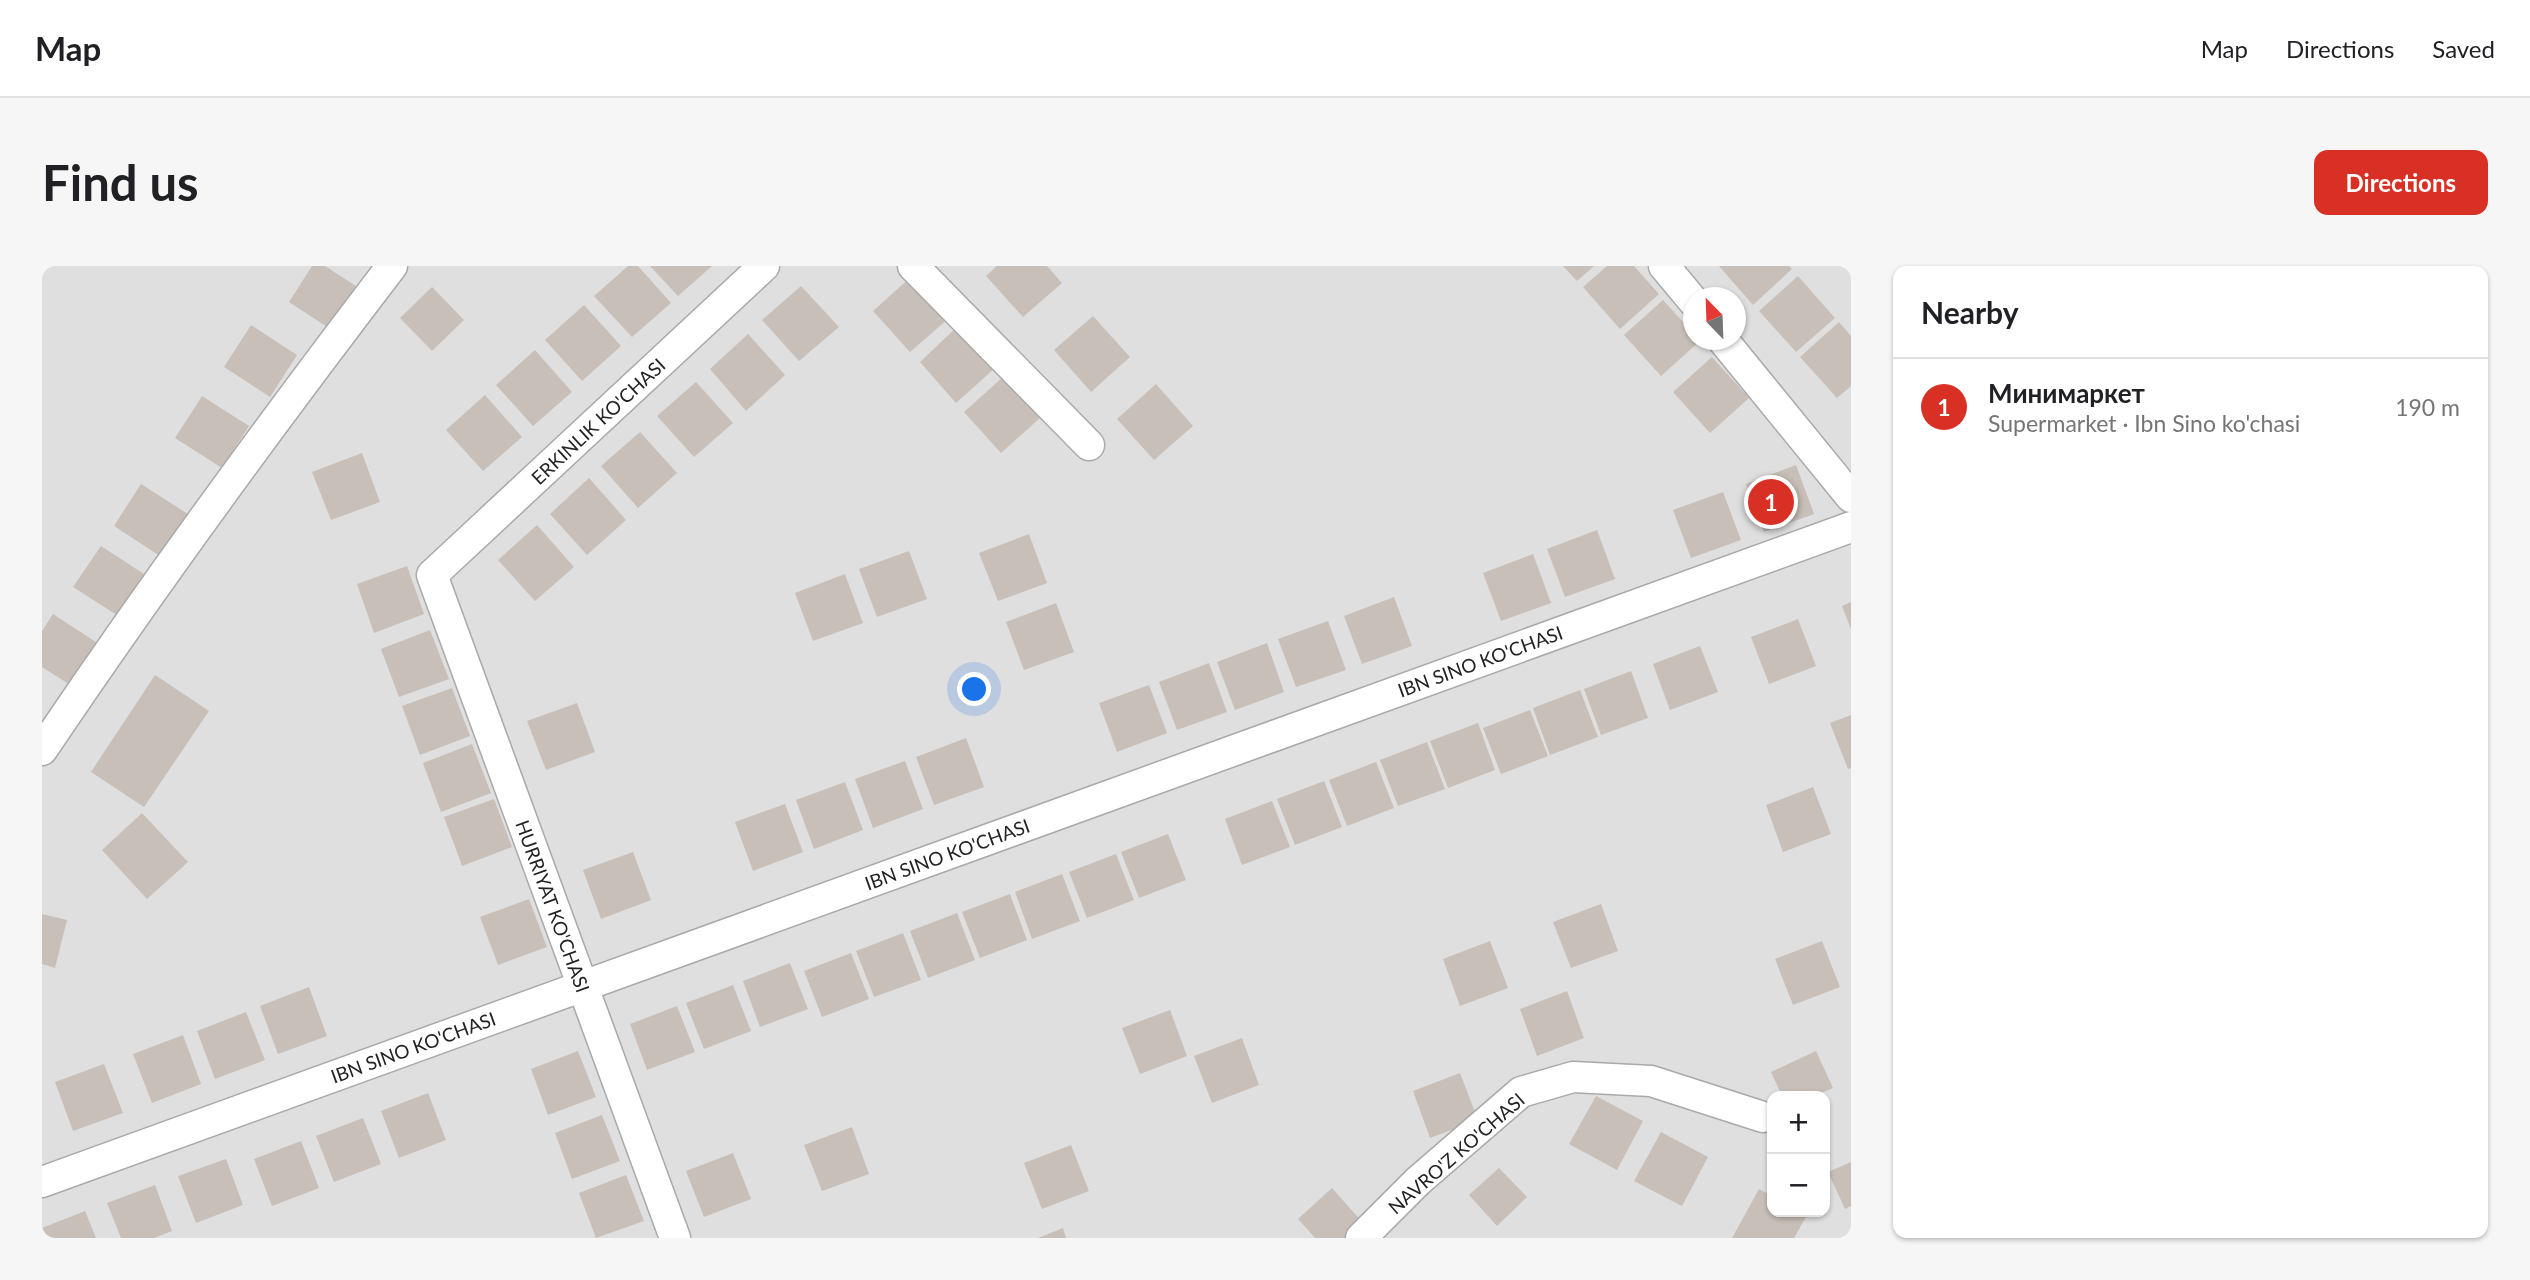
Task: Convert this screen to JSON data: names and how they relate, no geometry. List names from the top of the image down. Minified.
{"streets":{"street":["ERKINLIK KO'CHASI","IBN SINO KO'CHASI","HURRIYAT KO'CHASI","NAVRO'Z KO'CHASI"]},"crossings":[["ERKINLIK KO'CHASI","HURRIYAT KO'CHASI"],["IBN SINO KO'CHASI","HURRIYAT KO'CHASI"]],"north":"top left","page":{"header":"Map","nav":["Map","Directions","Saved"],"buttons":"Directions","title":"Find us","heading":"Nearby","list":[{"mark":"1","name":"Минимаркет","note":"Supermarket · Ibn Sino ko'chasi","value":"190 m"}],"pins":"1","map_buttons":["+","−"]}}
